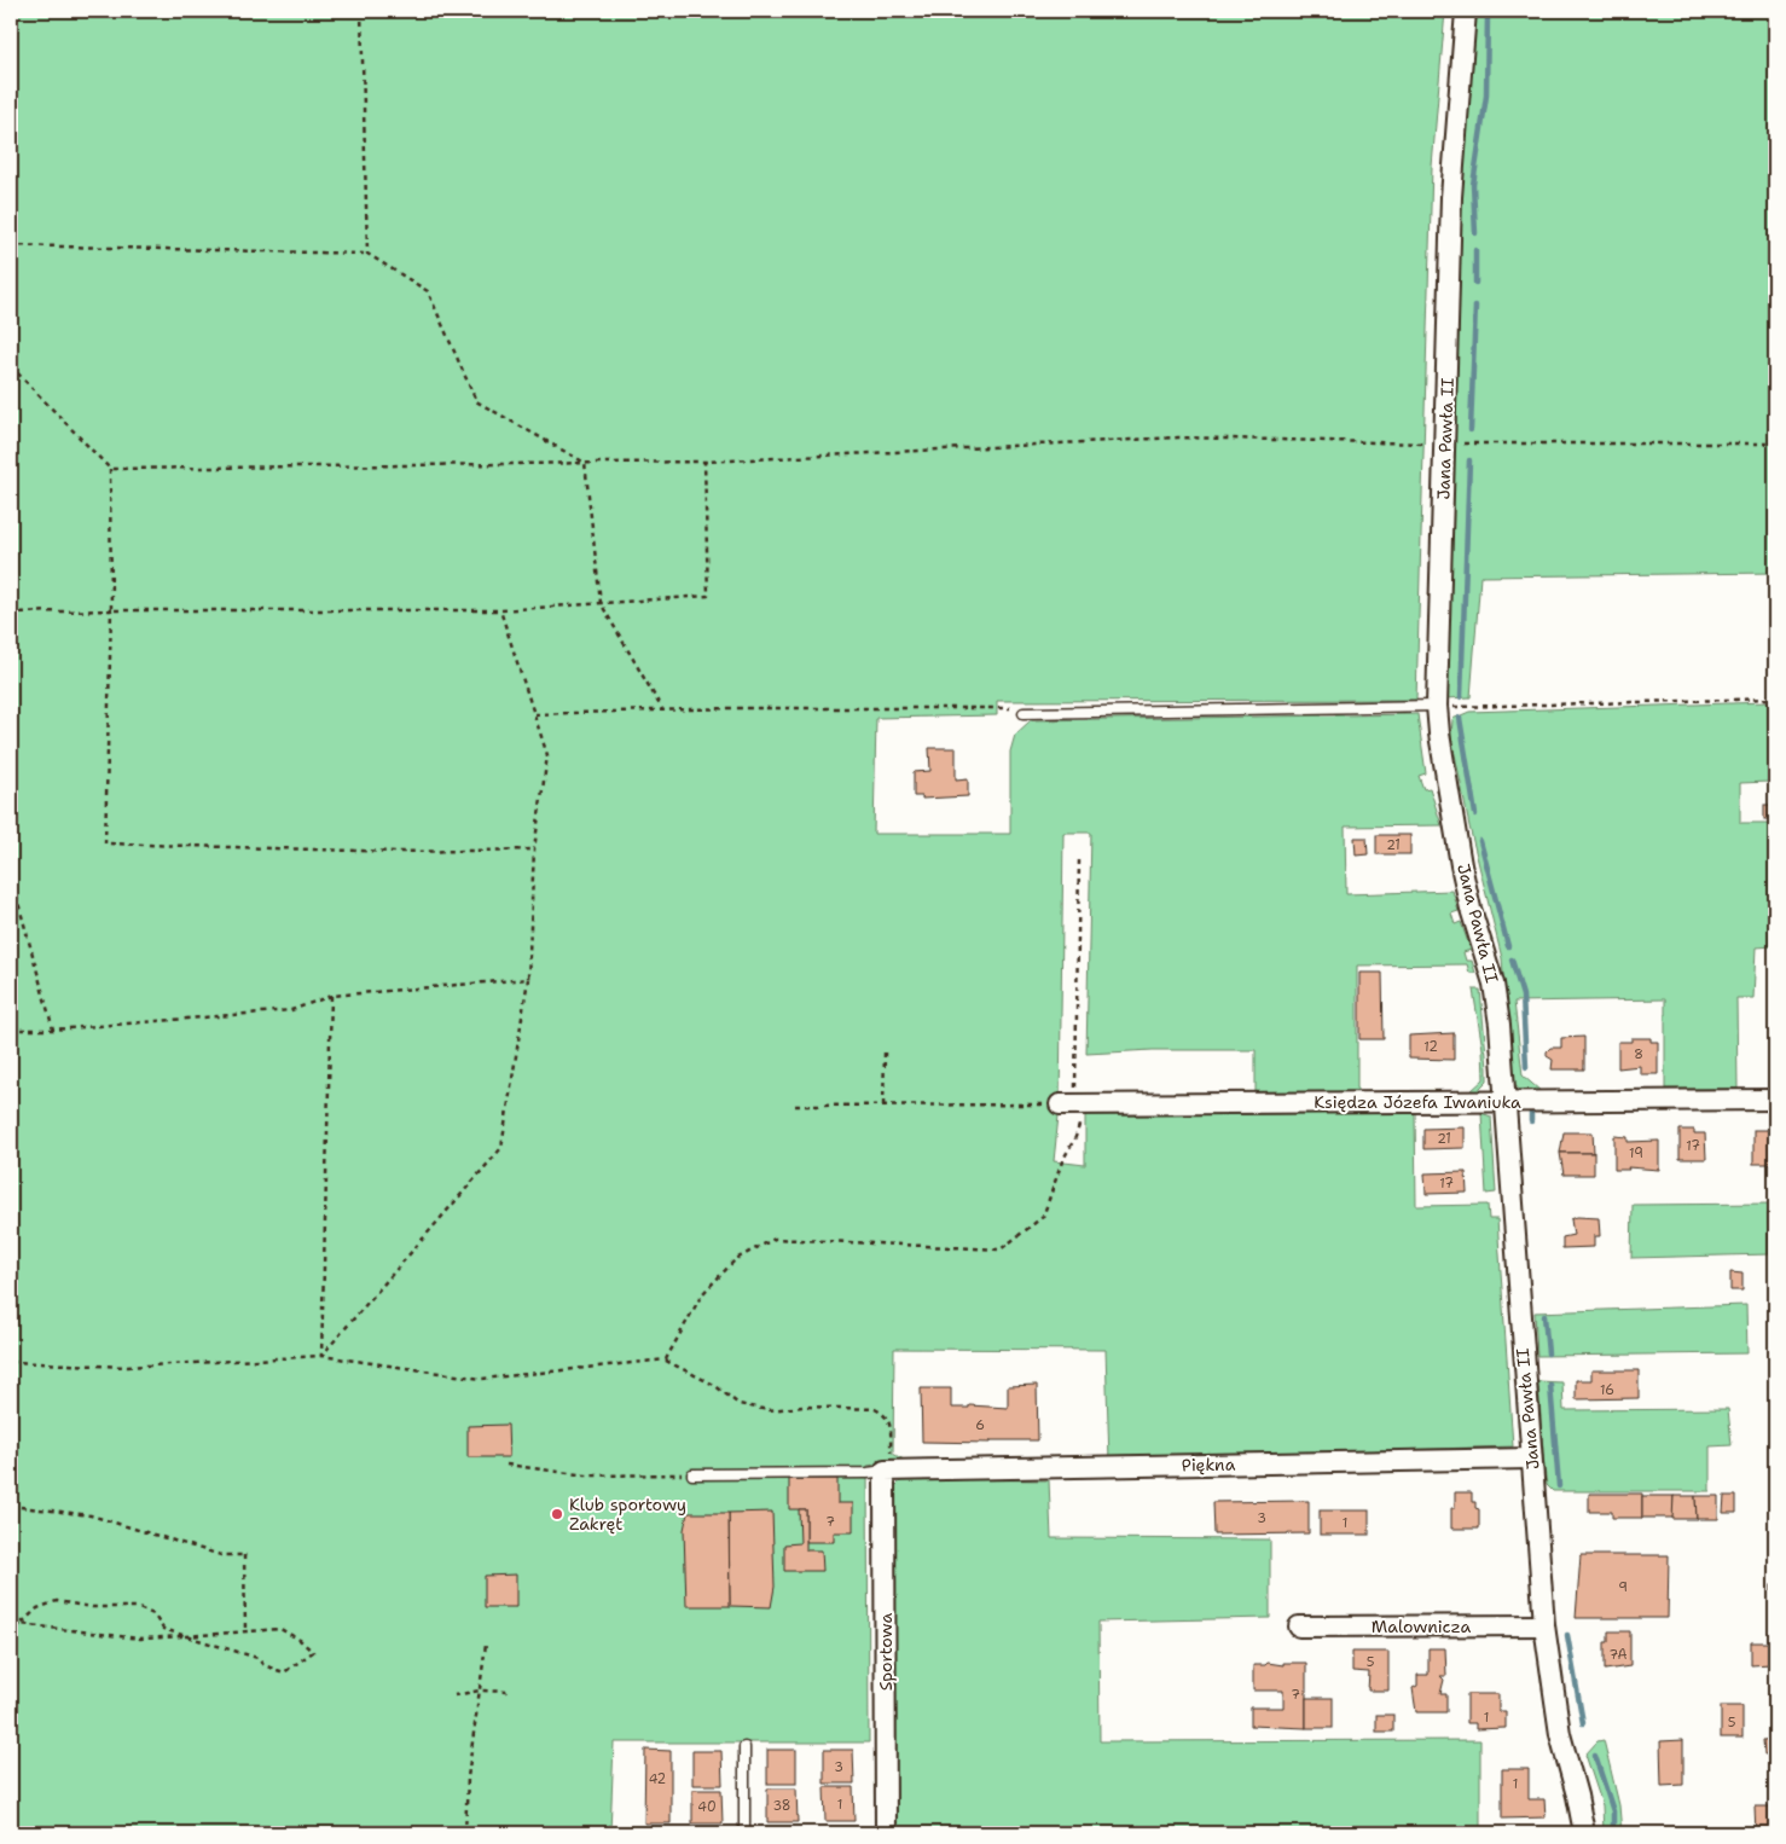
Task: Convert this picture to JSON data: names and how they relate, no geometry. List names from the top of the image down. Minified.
{"streets":{"street":["Jana Pawła II","Księdza Józefa Iwaniuka","Piękna","Malownicza","Sportowa"]},"crossings":[["Jana Pawła II","Księdza Józefa Iwaniuka"],["Jana Pawła II","Piękna"],["Jana Pawła II","Malownicza"],["Piękna","Sportowa"]],"places":["Klub sportowy Zakręt"],"house_numbers":["21","12","8","21","17","19","17","16","6","3","7","1","9","7A","5","7","1","5","3","42","1","1","38","40"]}
